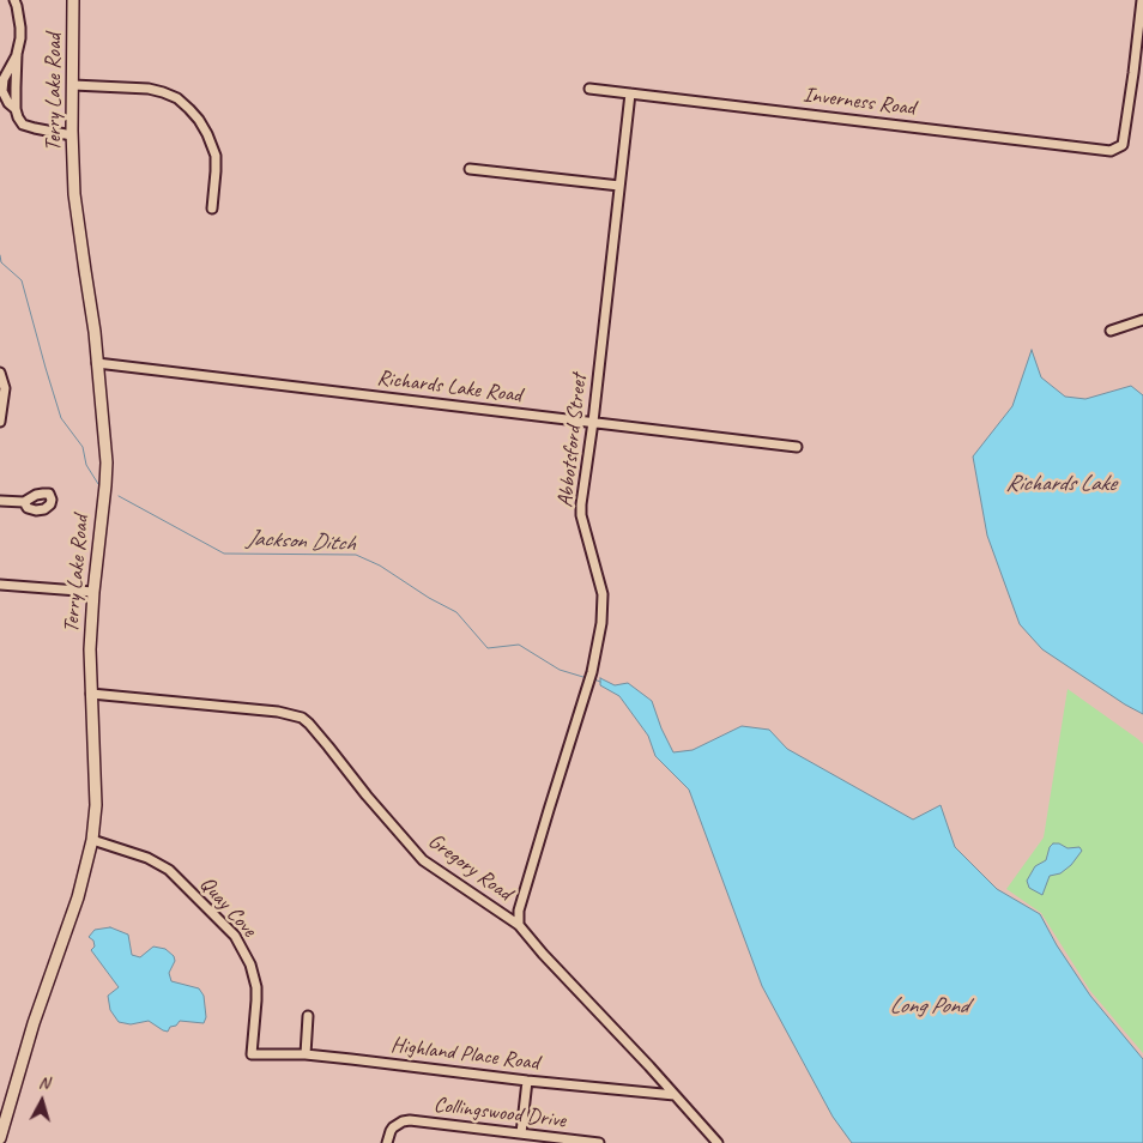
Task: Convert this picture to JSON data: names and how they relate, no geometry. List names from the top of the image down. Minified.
{"streets":{"main road":["Terry Lake Road"],"street":["Inverness Road","Richards Lake Road","Abbotsford Street","Gregory Road","Quay Cove","Highland Place Road","Collingswood Drive"]},"crossings":[["Terry Lake Road","Richards Lake Road"],["Terry Lake Road","Gregory Road"],["Terry Lake Road","Quay Cove"],["Inverness Road","Abbotsford Street"],["Richards Lake Road","Abbotsford Street"],["Abbotsford Street","Gregory Road"],["Gregory Road","Highland Place Road"],["Quay Cove","Highland Place Road"]],"water":["Richards Lake","Jackson Ditch","Long Pond"],"north":"top"}
